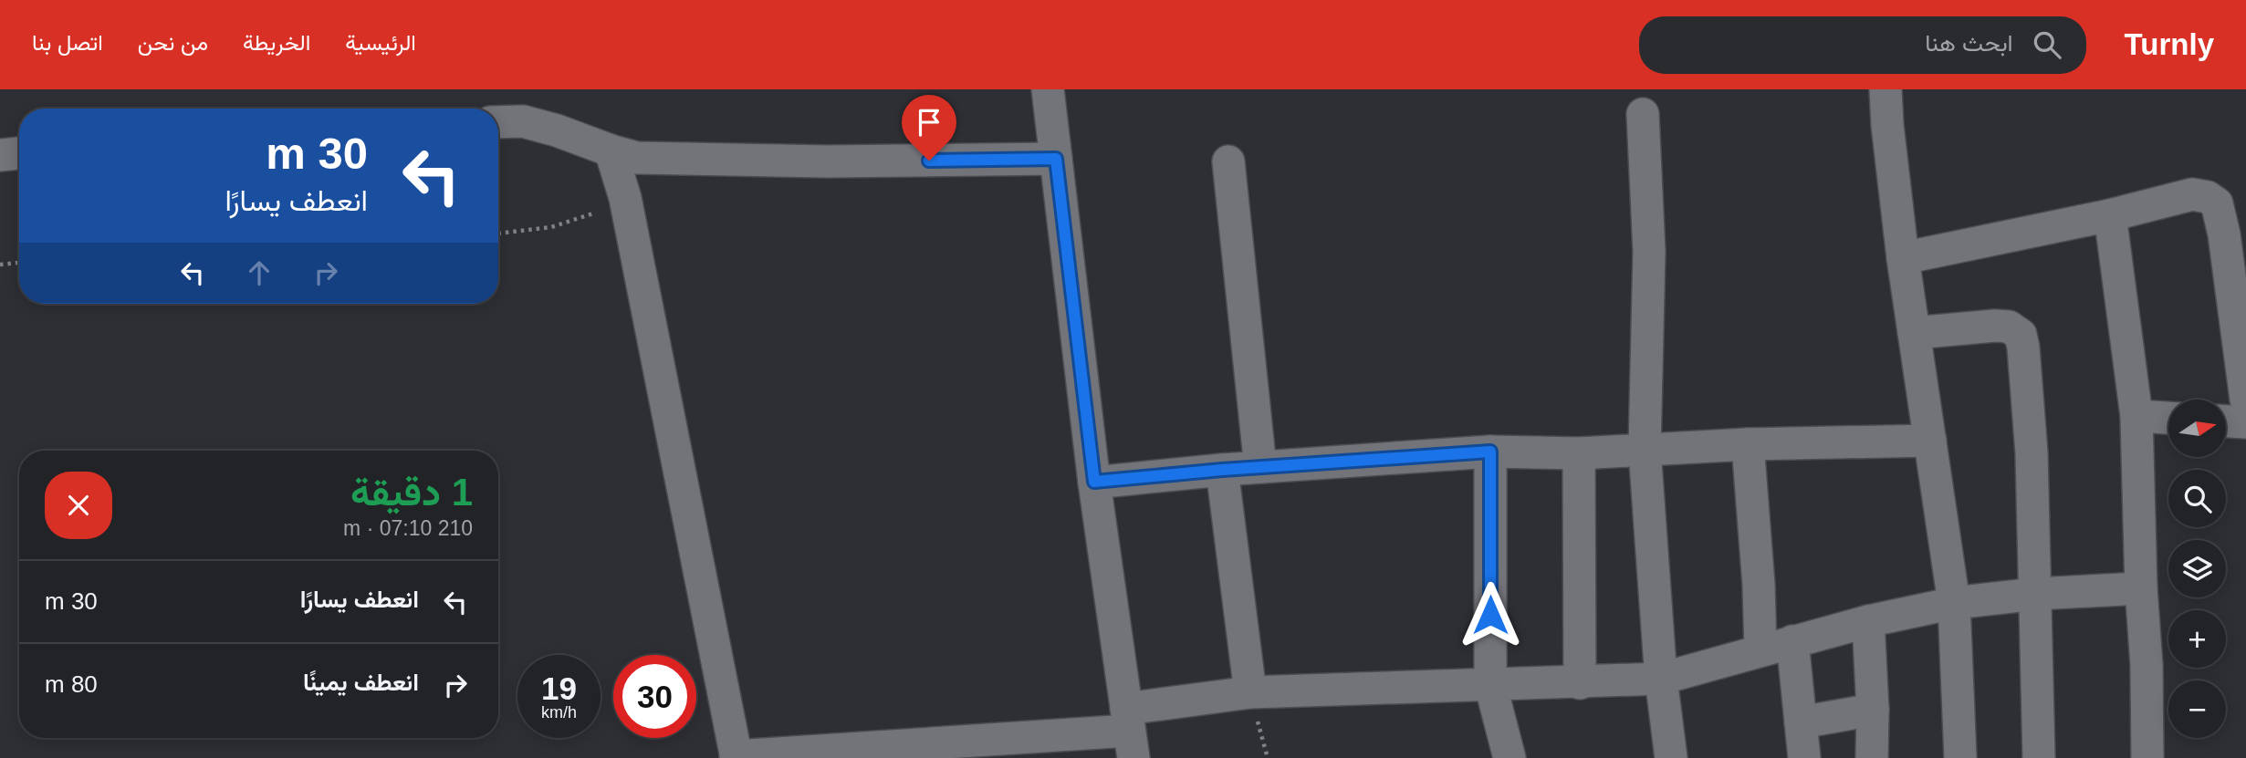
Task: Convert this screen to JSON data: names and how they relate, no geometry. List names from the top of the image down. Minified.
{"north":"right","page":{"header":"Turnly","search":"ابحث هنا","nav":["الرئيسية","الخريطة","من نحن","اتصل بنا"],"turn":["30 m","انعطف يسارًا"],"map_buttons":["+","−"],"heading":["1 دقيقة","210 m · 07:10"],"list":[{"name":"انعطف يسارًا","value":"30 m"},{"name":"انعطف يمينًا","value":"80 m"}],"speed":"19 km/h","limit":"30"}}
